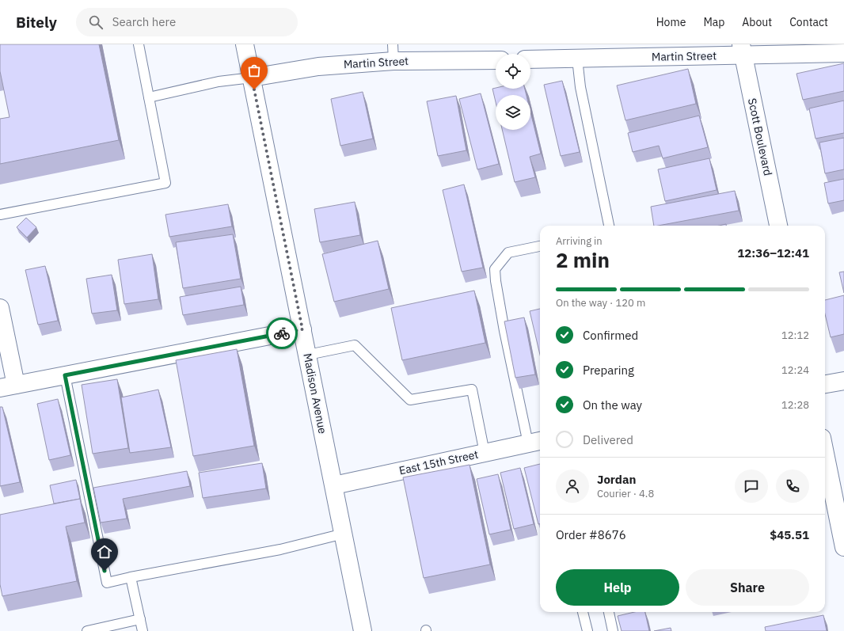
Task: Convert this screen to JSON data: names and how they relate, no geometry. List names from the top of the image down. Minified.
{"streets":{"street":["Martin Street","Scott Boulevard","Madison Avenue","East 15th Street"]},"crossings":[["Martin Street","Scott Boulevard"],["Martin Street","Madison Avenue"],["Madison Avenue","East 15th Street"]],"page":{"header":"Bitely","search":"Search here","nav":["Home","Map","About","Contact"],"heading":["2 min","Arriving in","12:36–12:41"],"panel":["Jordan","Courier · 4.8","Order #8676","$45.51"],"bar":"On the way · 120 m","list":[["Confirmed","12:12"],["Preparing","12:24"],["On the way","12:28"],"Delivered"],"buttons":["Help","Share"]}}
